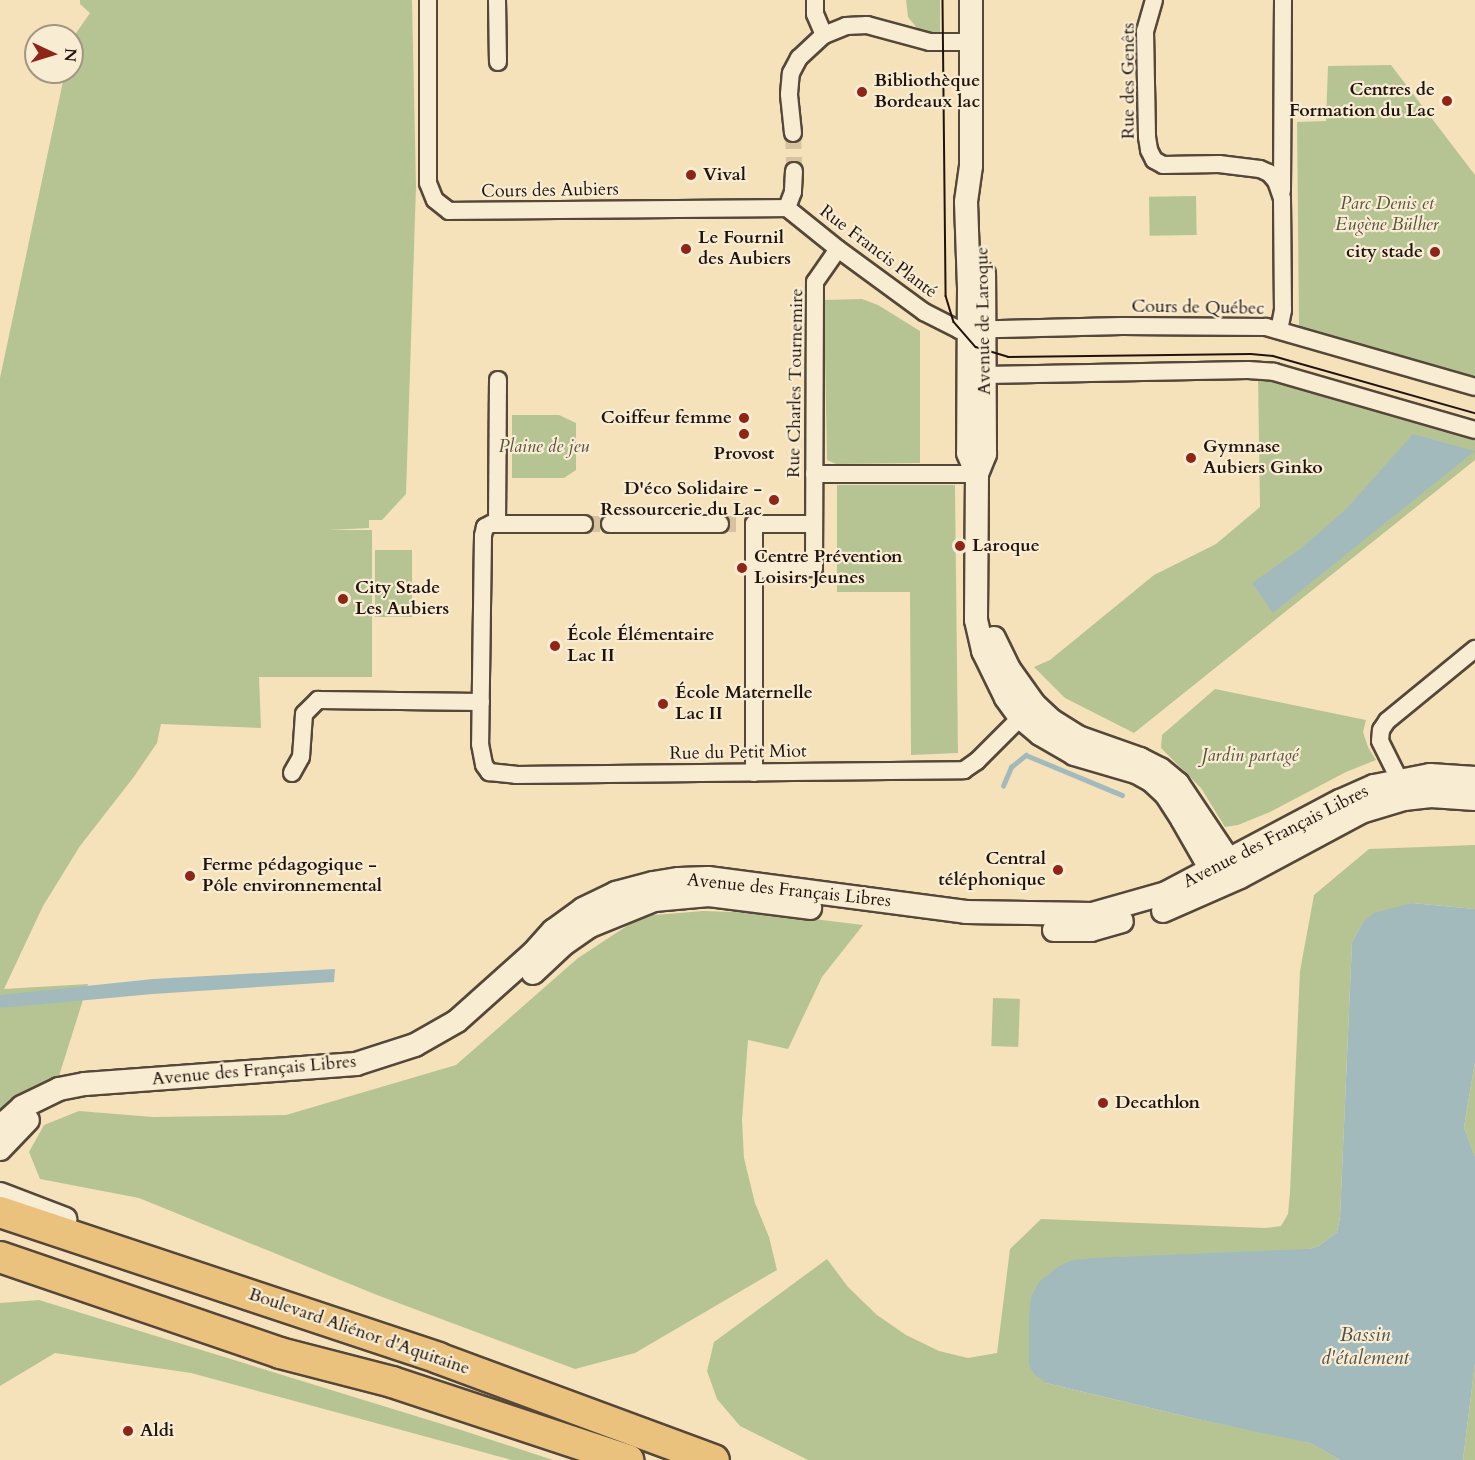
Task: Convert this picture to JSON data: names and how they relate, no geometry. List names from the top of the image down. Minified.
{"streets":{"highway":["Boulevard Aliénor d'Aquitaine"],"street":["Rue des Genêts","Cours des Aubiers","Rue Francis Planté","Cours de Québec","Avenue de Laroque","Rue Charles Tournemire","Rue du Petit Miot","Avenue des Français Libres"]},"crossings":[["Rue des Genêts","Cours de Québec"],["Cours des Aubiers","Rue Francis Planté"],["Rue Francis Planté","Cours de Québec"],["Rue Francis Planté","Avenue de Laroque"],["Rue Francis Planté","Rue Charles Tournemire"],["Cours de Québec","Avenue de Laroque"],["Avenue de Laroque","Rue du Petit Miot"],["Avenue de Laroque","Avenue des Français Libres"]],"water":["Bassin d'étalement"],"parks":["Parc Denis et Eugène Bülher","Plaine de jeu","Jardin partagé"],"places":["Bibliothèque Bordeaux lac","Centres de Formation du Lac","Vival","Le Fournil des Aubiers","city stade","Coiffeur femme","Provost","Gymnase Aubiers Ginko","D'éco Solidaire - Ressourcerie du Lac","Laroque","Centre Prévention Loisirs Jeunes","City Stade Les Aubiers","École Élémentaire Lac II","École Maternelle Lac II","Central téléphonique","Ferme pédagogique - Pôle environnemental","Decathlon","Aldi"],"north":"right"}
